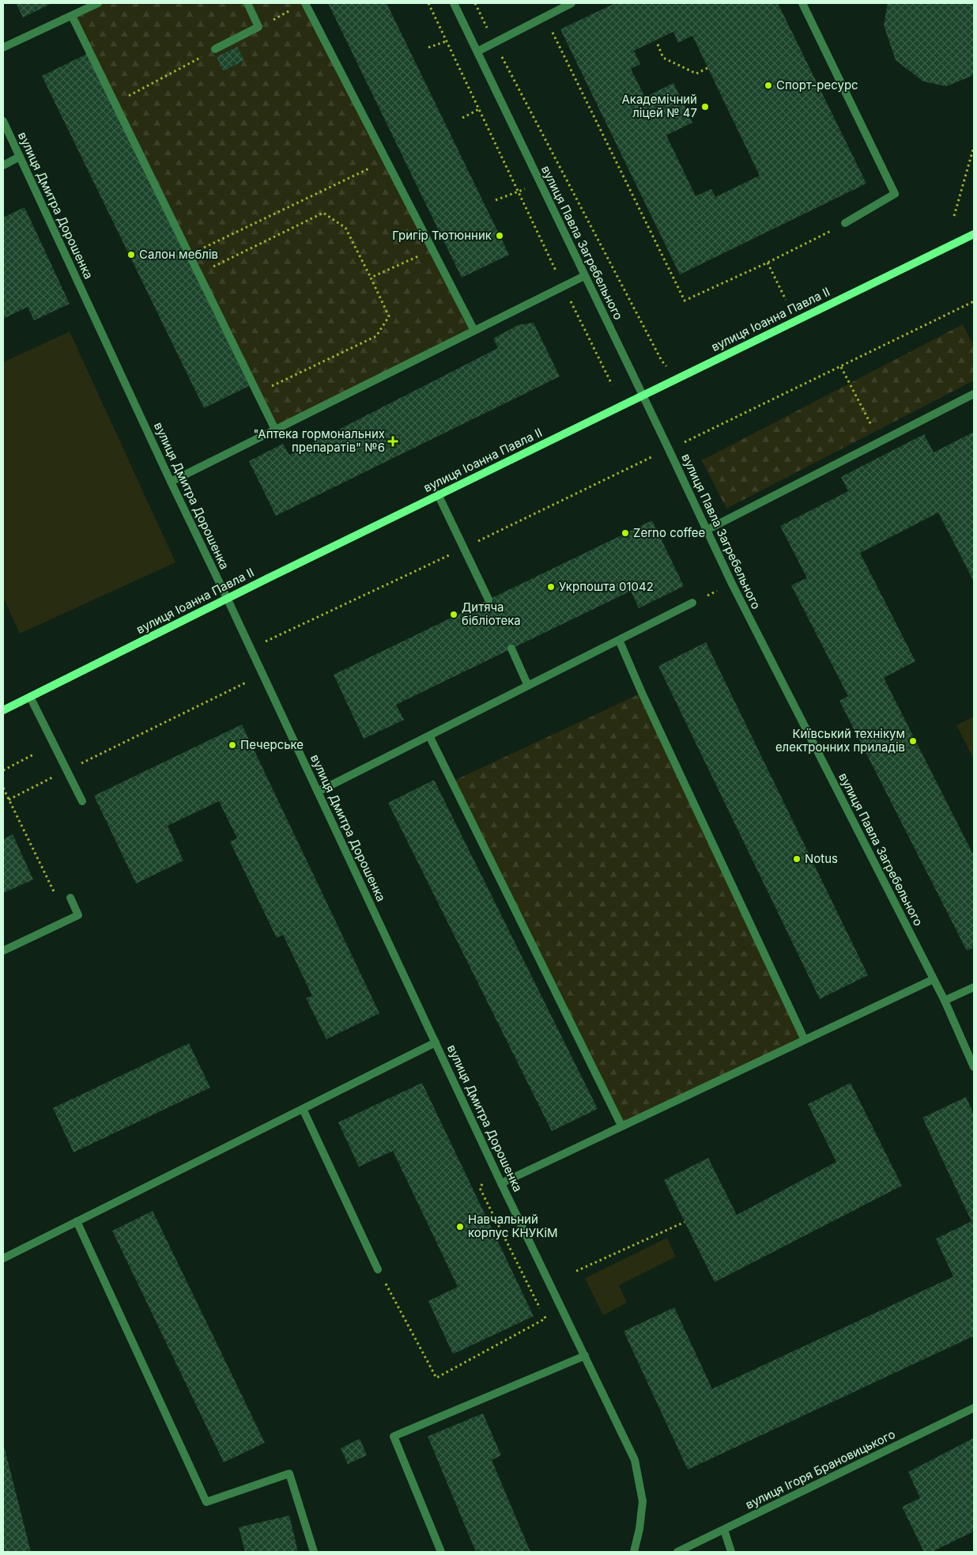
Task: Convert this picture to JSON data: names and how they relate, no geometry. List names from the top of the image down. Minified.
{"streets":{"street":["вулиця Дмитра Дорошенка","вулиця Павла Загребельного","вулиця Іоанна Павла II","вулиця Ігоря Брановицького"]},"crossings":[["вулиця Дмитра Дорошенка","вулиця Іоанна Павла II"],["вулиця Павла Загребельного","вулиця Іоанна Павла II"]],"places":{"other":["Спорт-ресурс","Академічний ліцей № 47","Григір Тютюнник","Салон меблів","Zerno coffee","Укрпошта 01042","Дитяча бібліотека","Київський технікум електронних приладів","Печерське","Notus","Навчальний корпус КНУКіМ"],"health":["\"Аптека гормональних препаратів\" №6"]}}
